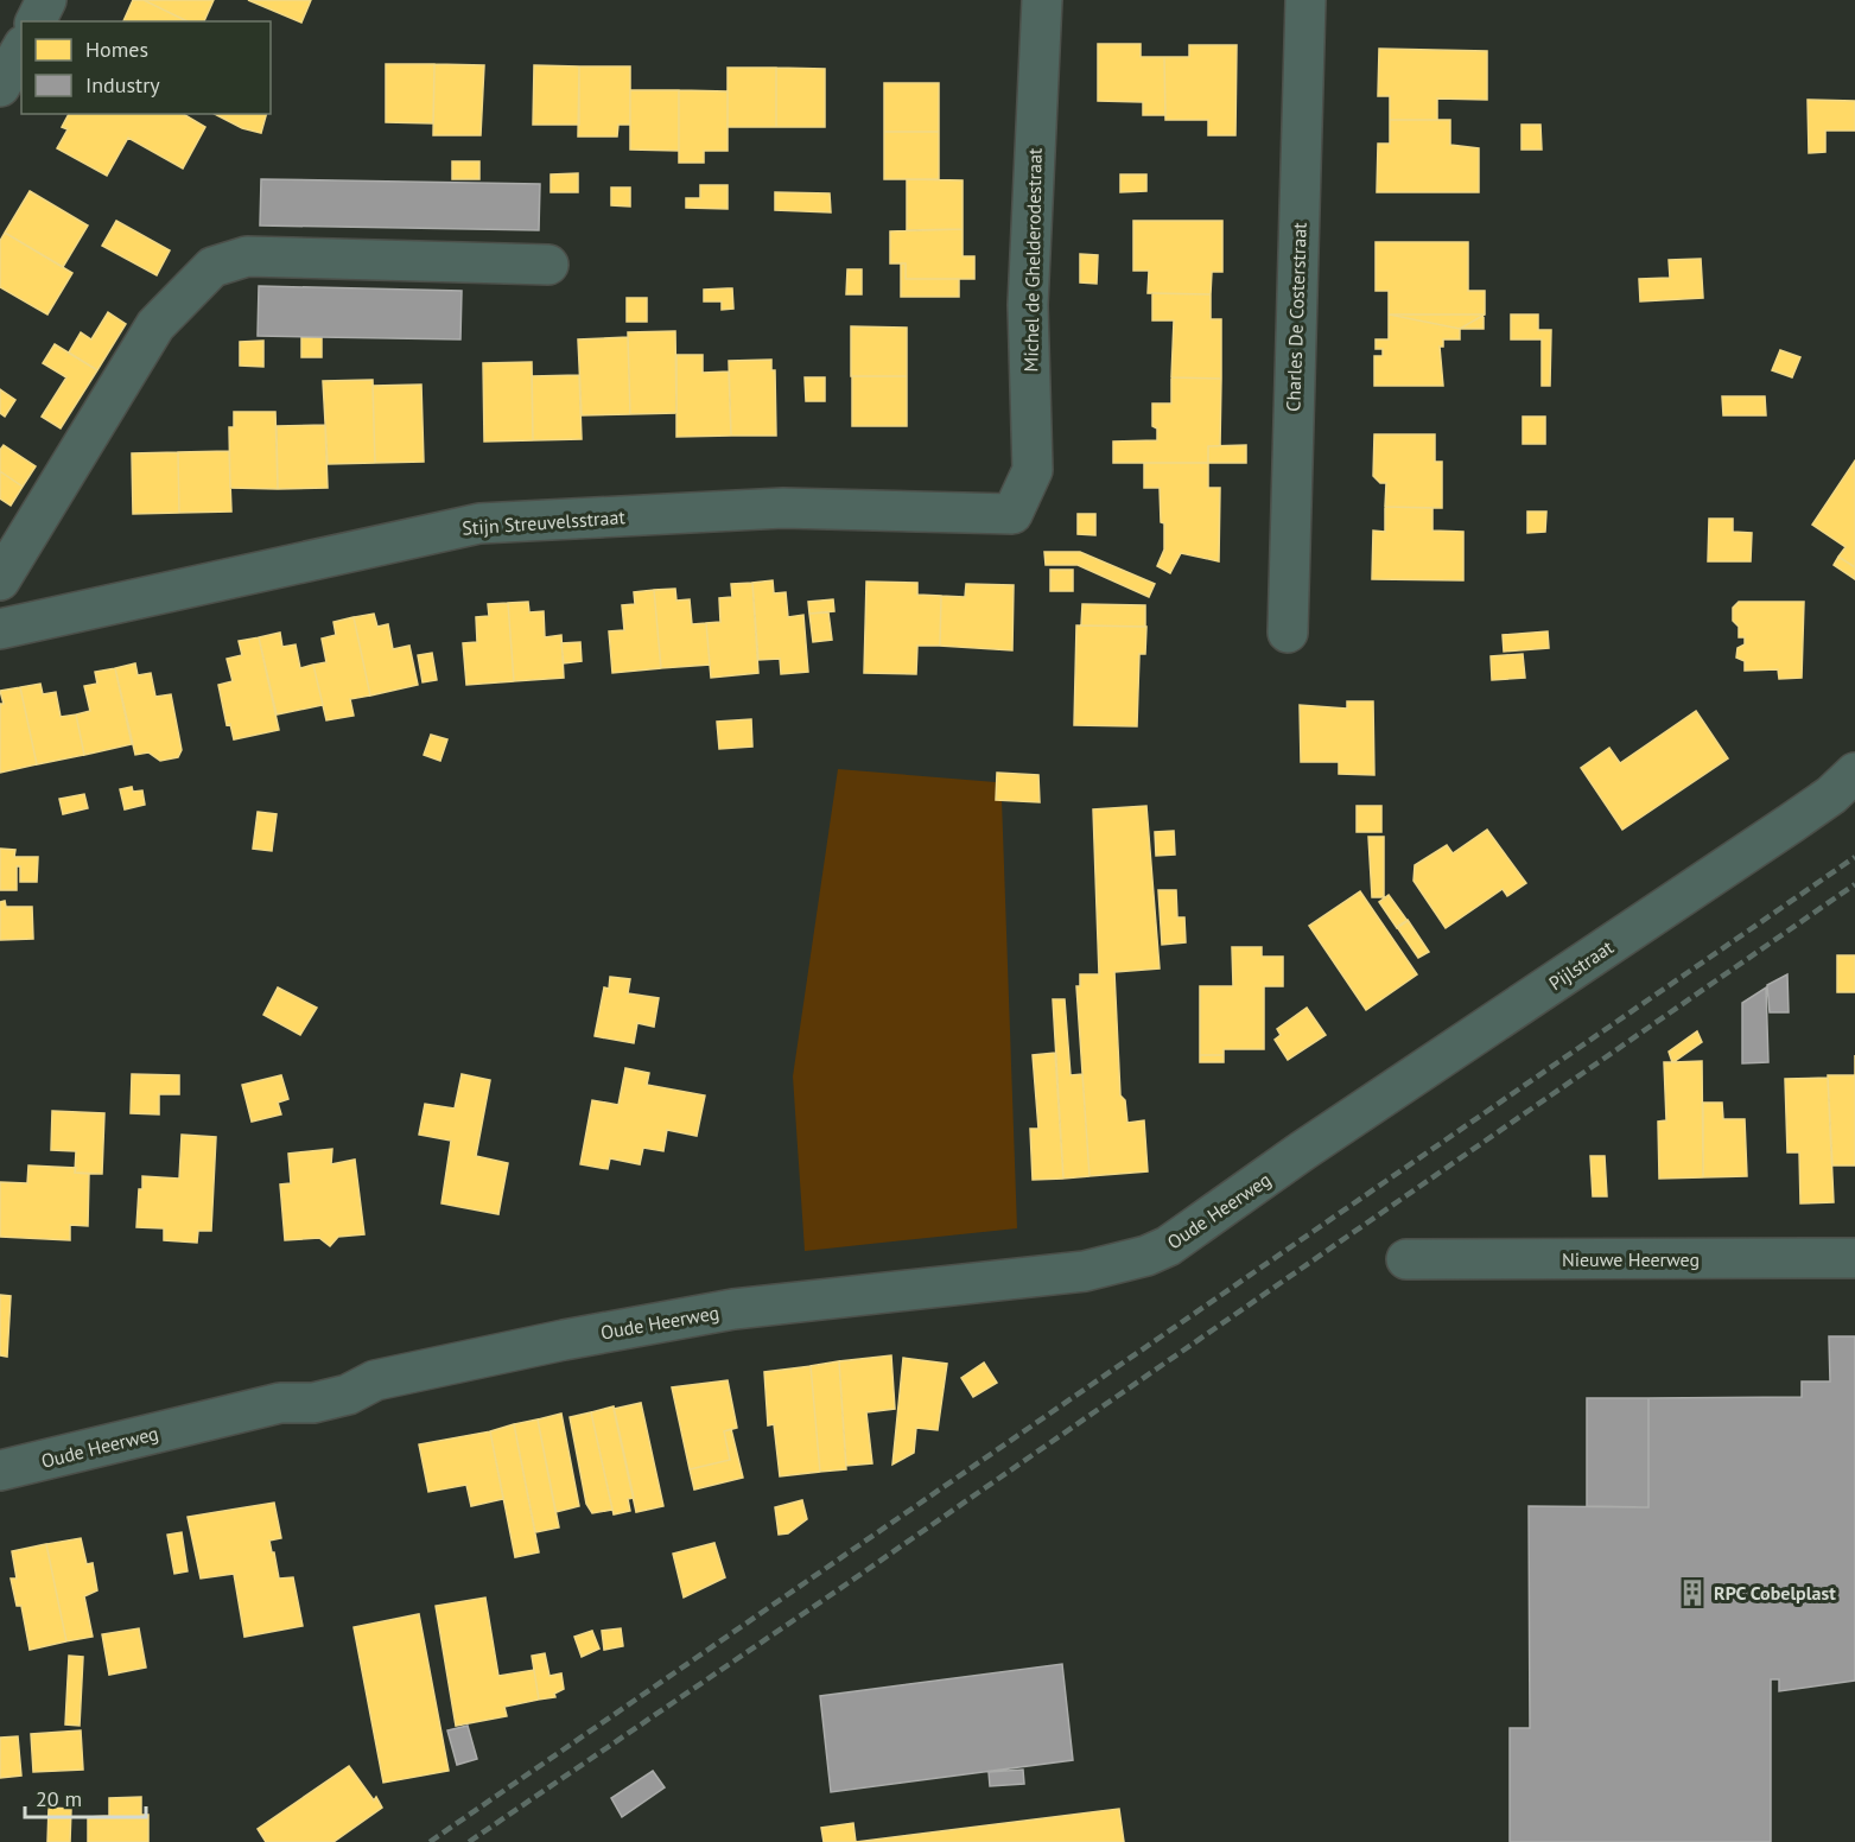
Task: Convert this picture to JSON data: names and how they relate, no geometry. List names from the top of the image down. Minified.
{"streets":{"street":["Michel de Ghelderodestraat","Charles De Costerstraat","Stijn Streuvelsstraat","Pijlstraat","Oude Heerweg","Nieuwe Heerweg"]},"crossings":[["Michel de Ghelderodestraat","Stijn Streuvelsstraat"],["Pijlstraat","Oude Heerweg"]],"places":{"building":["RPC Cobelplast"]},"legend":["Homes","Industry"],"scale_bar":"20 m"}
